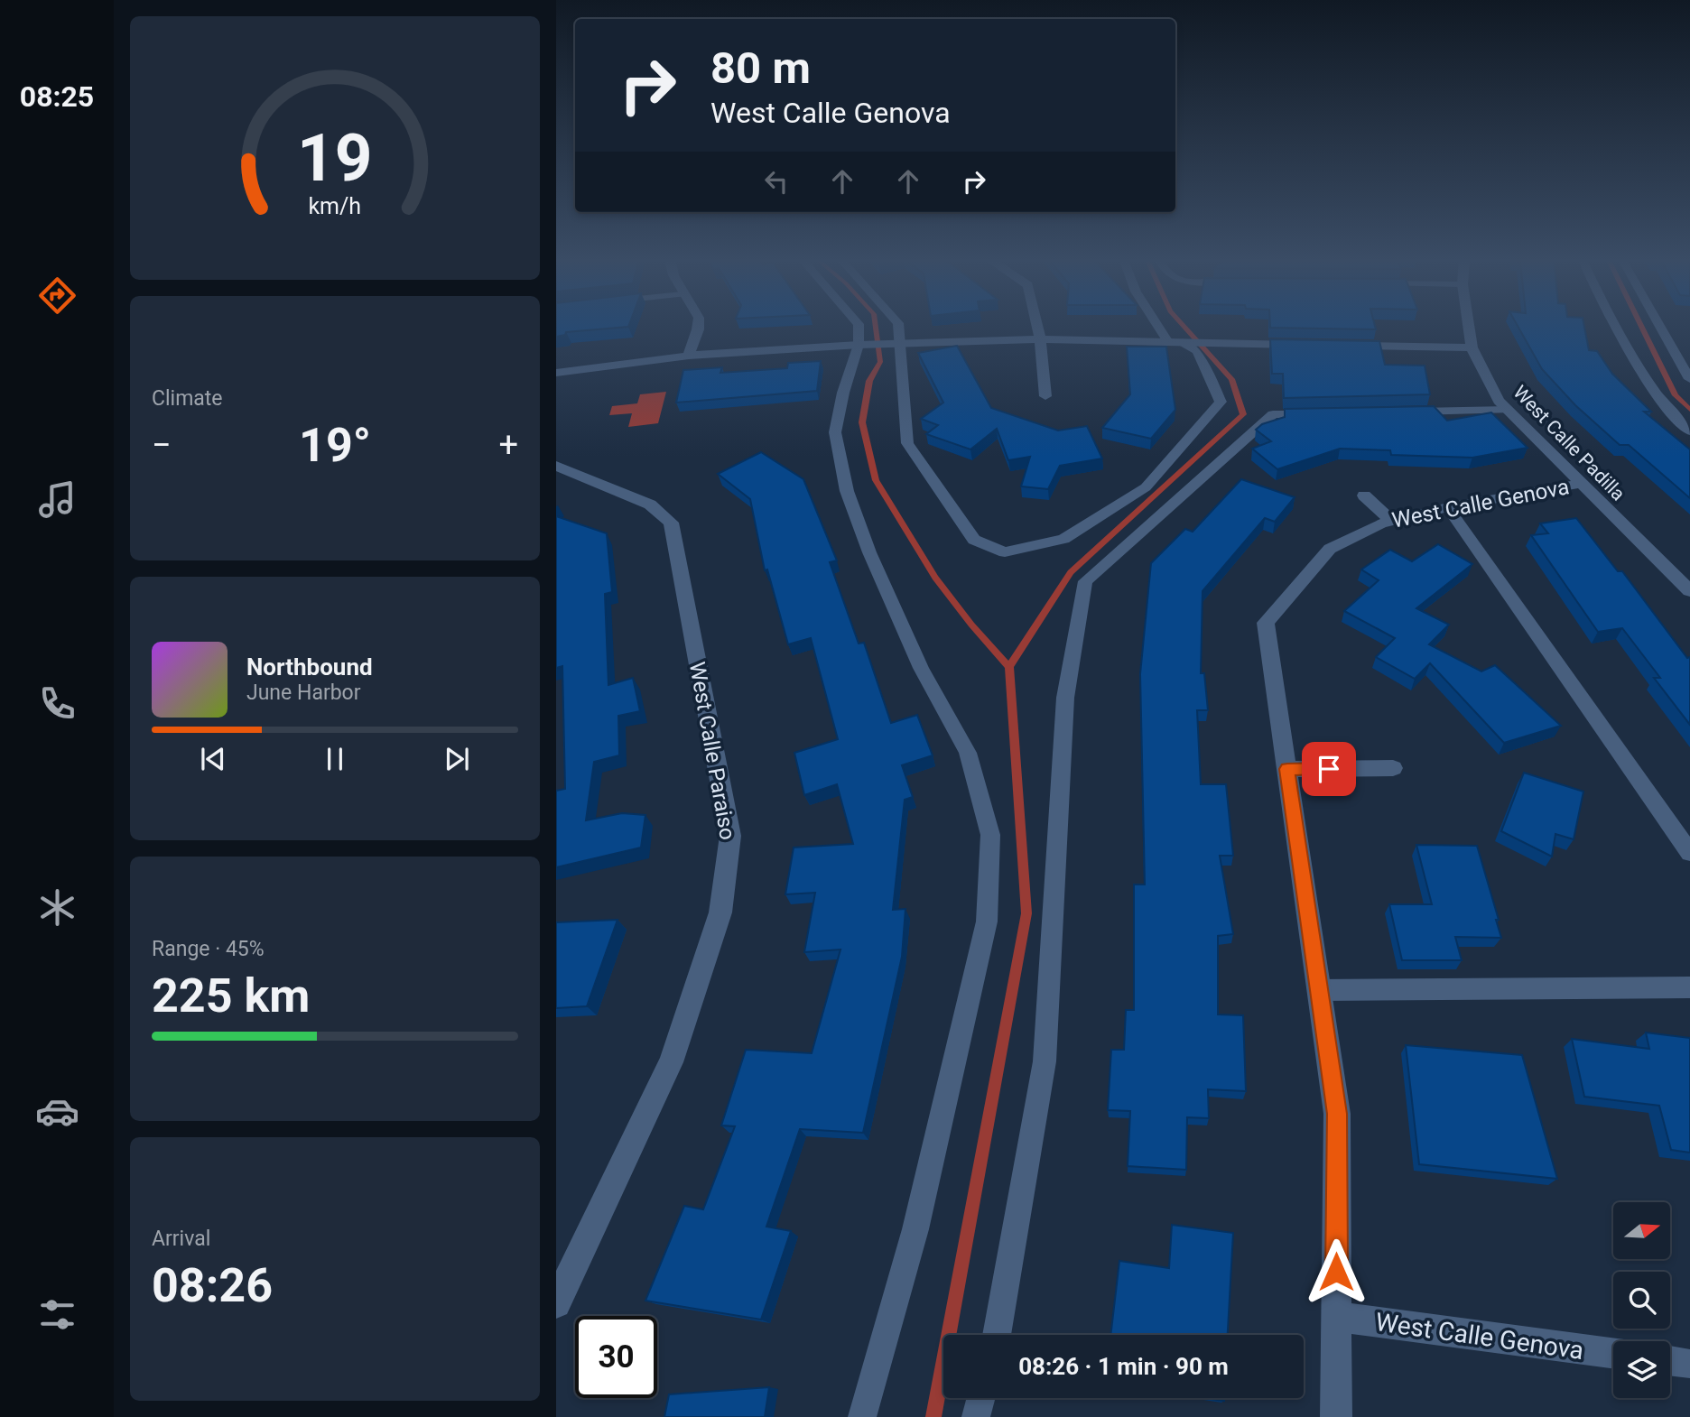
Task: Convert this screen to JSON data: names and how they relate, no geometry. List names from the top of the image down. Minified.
{"streets":{"street":["West Calle Padilla","West Calle Genova","West Calle Paraiso"]},"crossings":[["West Calle Padilla","West Calle Genova"]],"north":"right","page":{"tabs":"08:25","turn":["80 m","West Calle Genova"],"tile":["Climate",["Range · 45%","225 km"],["Arrival","08:26"]],"heat":["−","19°","+"],"song":["Northbound","June Harbor"],"limit":"30","trip":"08:26 · 1 min · 90 m","gauge":["19","km/h"]}}
